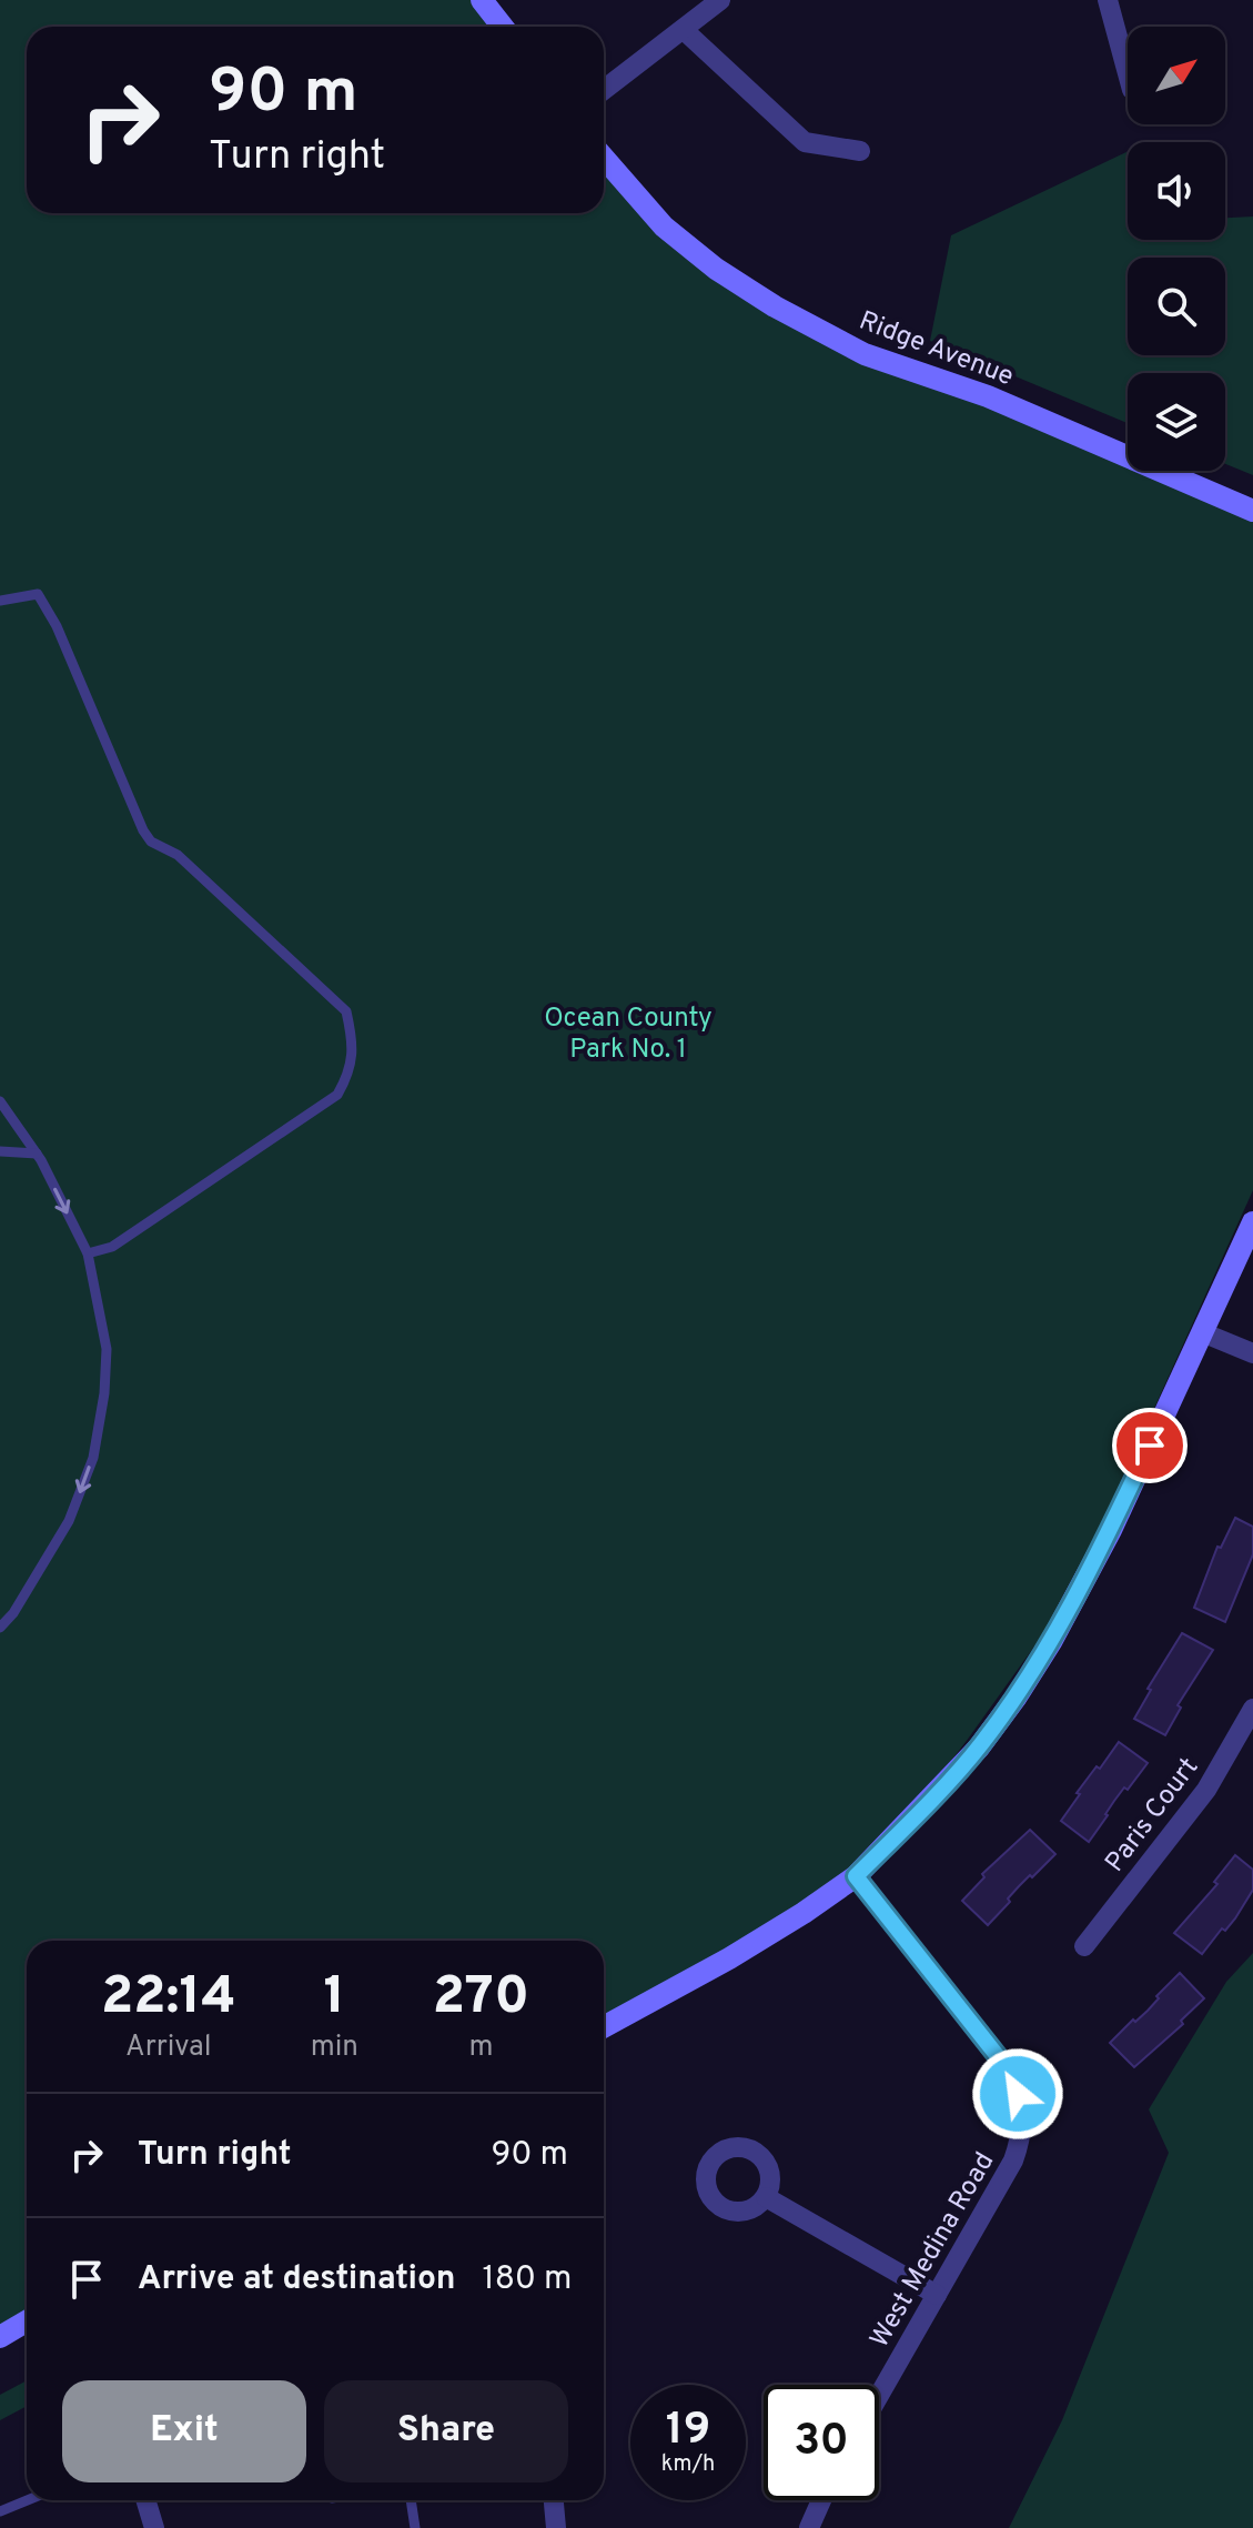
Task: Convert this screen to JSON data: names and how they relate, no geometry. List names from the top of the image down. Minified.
{"streets":{"main road":["Ridge Avenue"],"street":["Paris Court","West Medina Road"]},"parks":["Ocean County Park No. 1"],"north":"top right","page":{"turn":["90 m","Turn right"],"eta":["22:14","Arrival","1","min","270","m"],"list":[{"name":"Turn right","value":"90 m"},{"name":"Arrive at destination","value":"180 m"}],"buttons":["Exit","Share"],"speed":"19 km/h","limit":"30"}}
